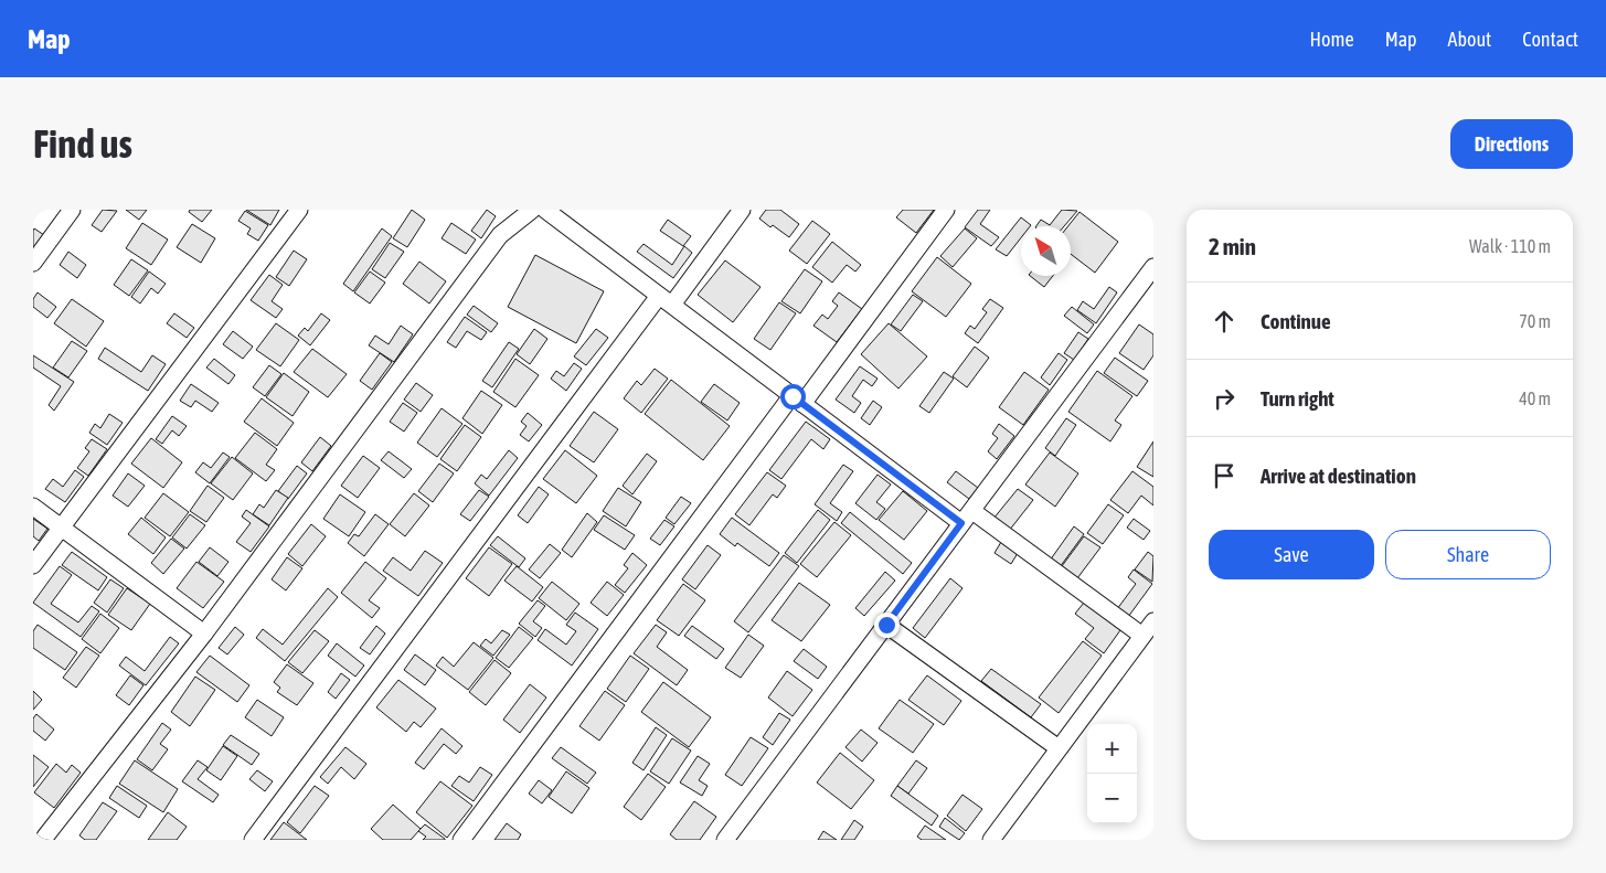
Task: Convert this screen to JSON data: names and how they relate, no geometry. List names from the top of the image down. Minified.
{"north":"top left","page":{"header":"Map","nav":["Home","Map","About","Contact"],"buttons":["Directions",["Save","Share"]],"title":"Find us","heading":["2 min","Walk · 110 m"],"list":[["Continue","70 m"],["Turn right","40 m"],"Arrive at destination"],"map_buttons":["+","−"]}}
